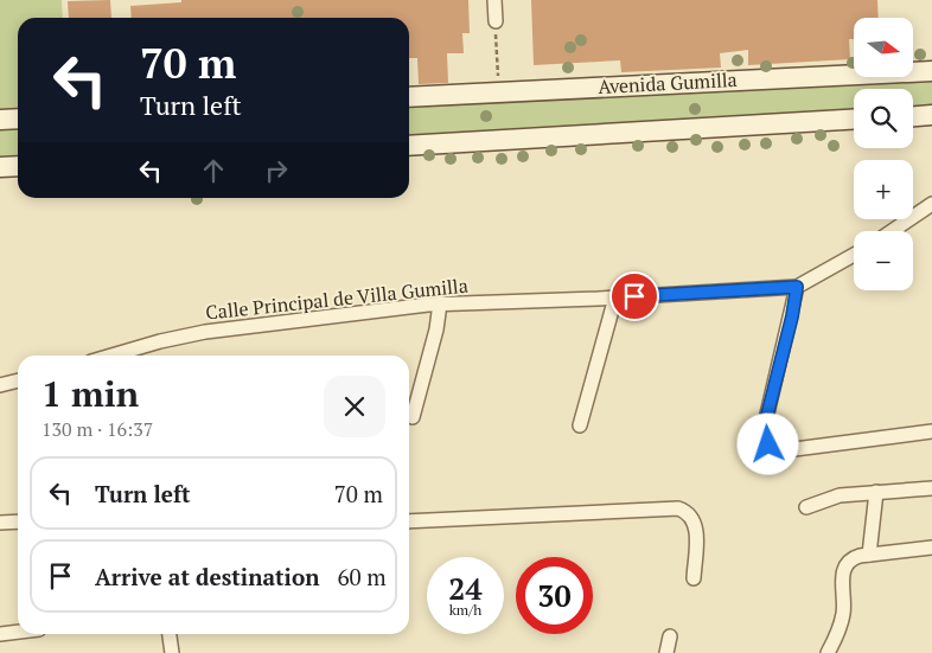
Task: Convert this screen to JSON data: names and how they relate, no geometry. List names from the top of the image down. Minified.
{"streets":{"main road":["Avenida Gumilla"],"street":["Calle Principal de Villa Gumilla"]},"north":"right","page":{"map_buttons":["+","−"],"turn":["70 m","Turn left"],"heading":["1 min","130 m · 16:37"],"list":[{"name":"Turn left","value":"70 m"},{"name":"Arrive at destination","value":"60 m"}],"speed":"24 km/h","limit":"30"}}
